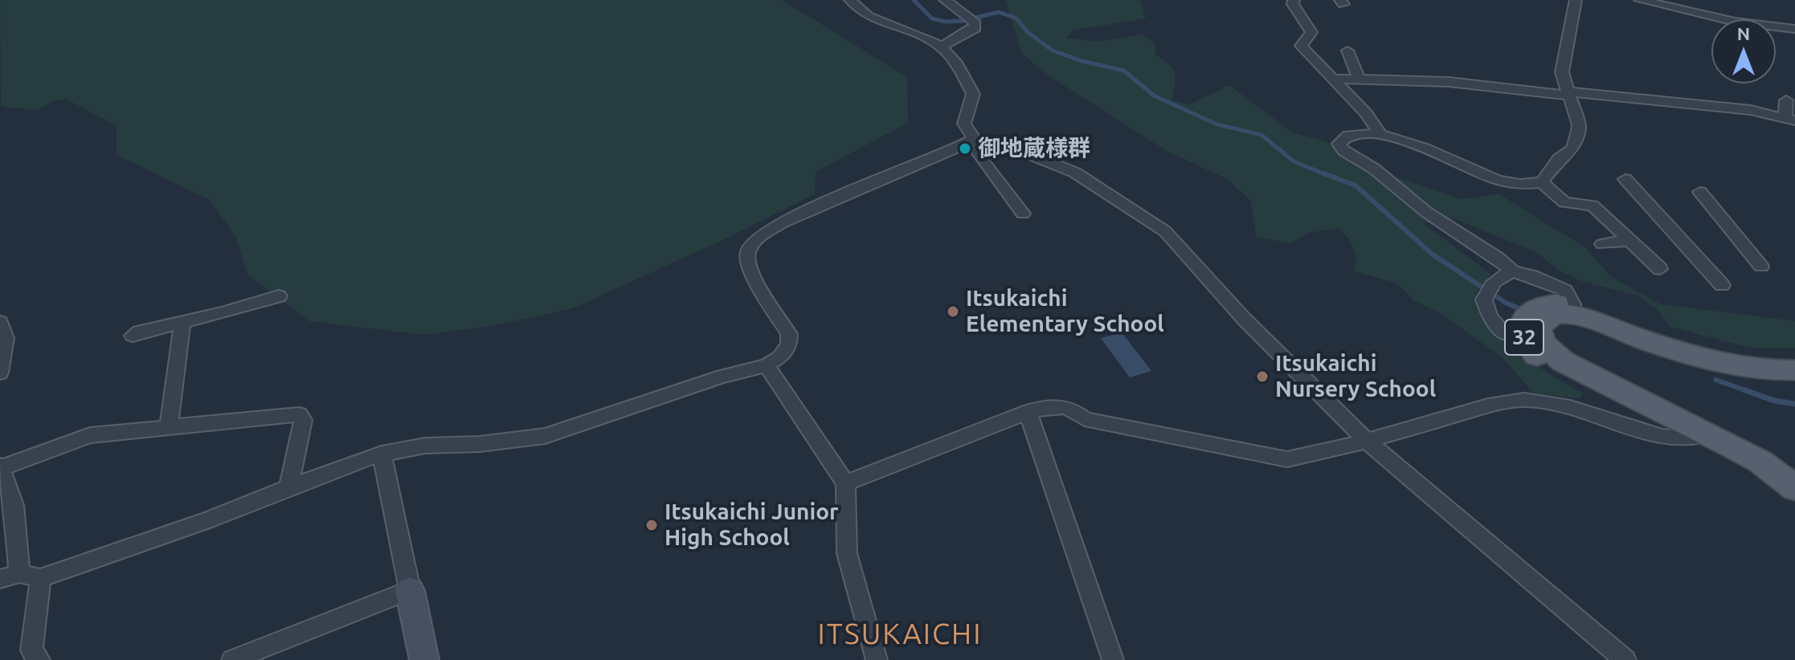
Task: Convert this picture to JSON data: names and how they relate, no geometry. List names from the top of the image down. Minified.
{"streets":{"main road":["32"]},"districts":["ITSUKAICHI"],"places":["御地蔵様群","Itsukaichi Elementary School","Itsukaichi Nursery School","Itsukaichi Junior High School"],"north":"top"}
